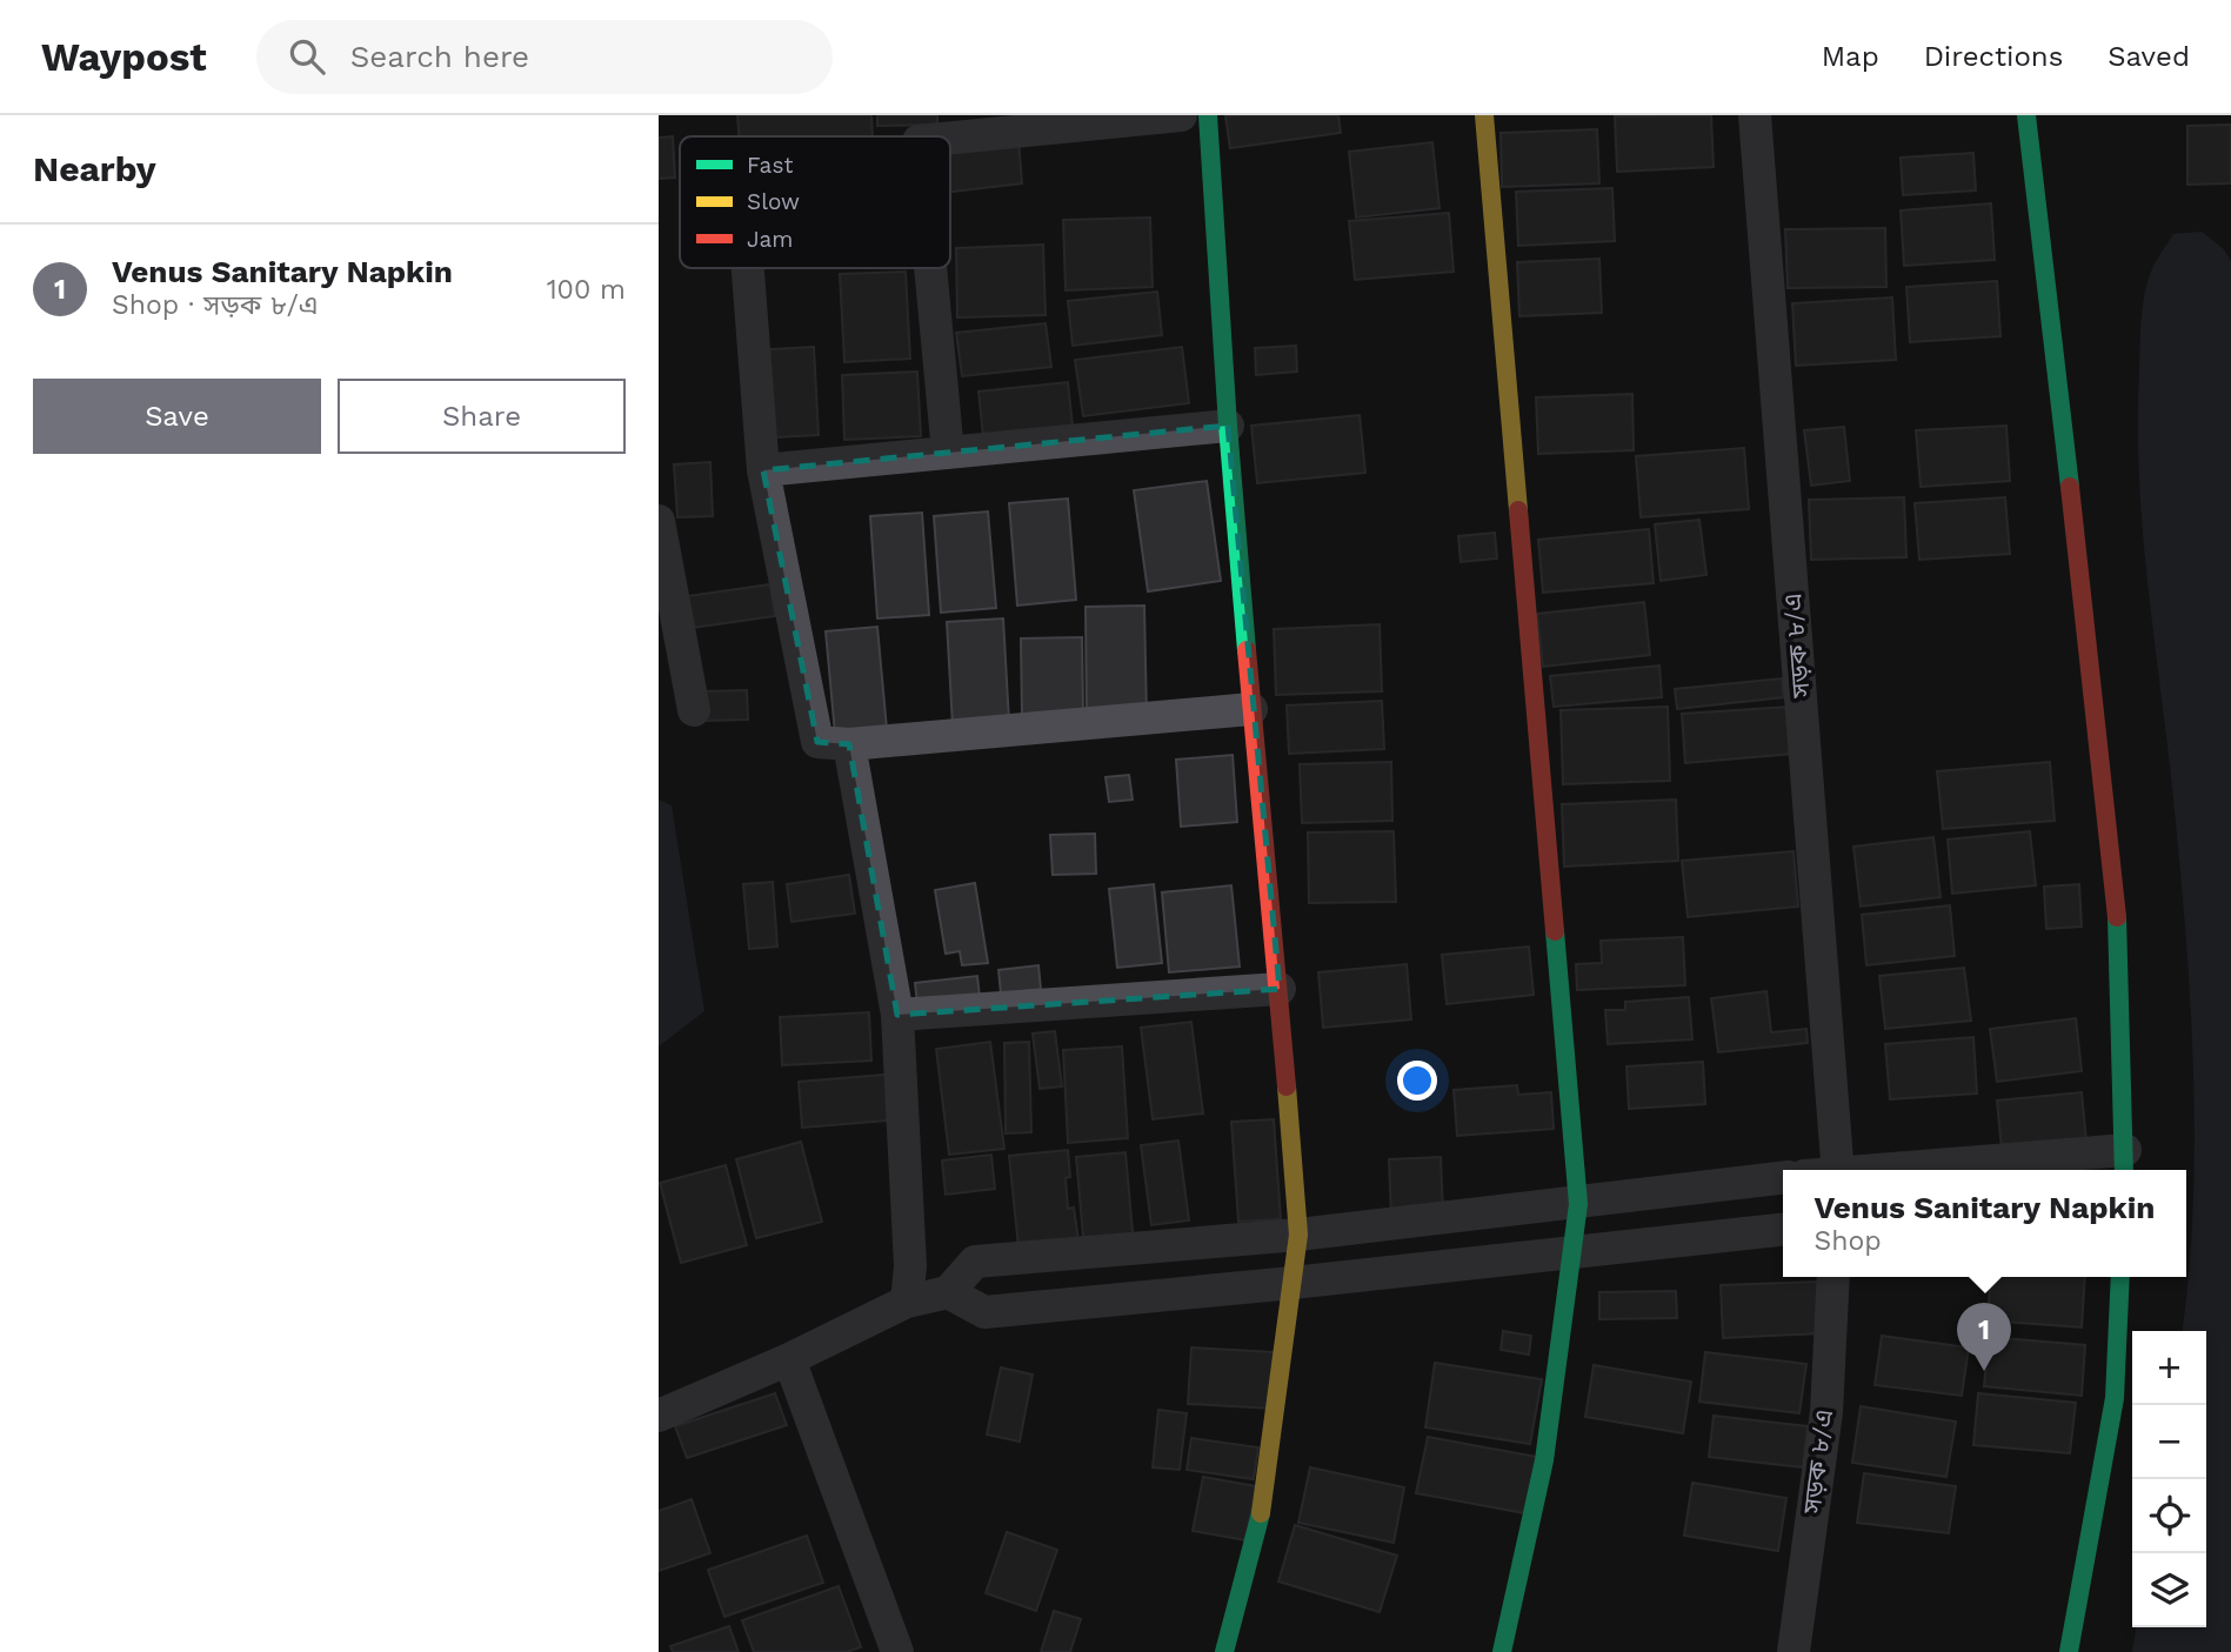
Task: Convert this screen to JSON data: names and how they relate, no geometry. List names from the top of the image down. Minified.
{"streets":{"street":["সড়ক ৮/এ"]},"legend":["Fast","Slow","Jam"],"page":{"header":"Waypost","search":"Search here","nav":["Map","Directions","Saved"],"heading":"Nearby","list":[{"mark":"1","name":"Venus Sanitary Napkin","note":"Shop · সড়ক ৮/এ","value":"100 m"}],"buttons":["Save","Share"],"popup":["Venus Sanitary Napkin","Shop"],"pins":"1","map_buttons":["+","−"]}}
